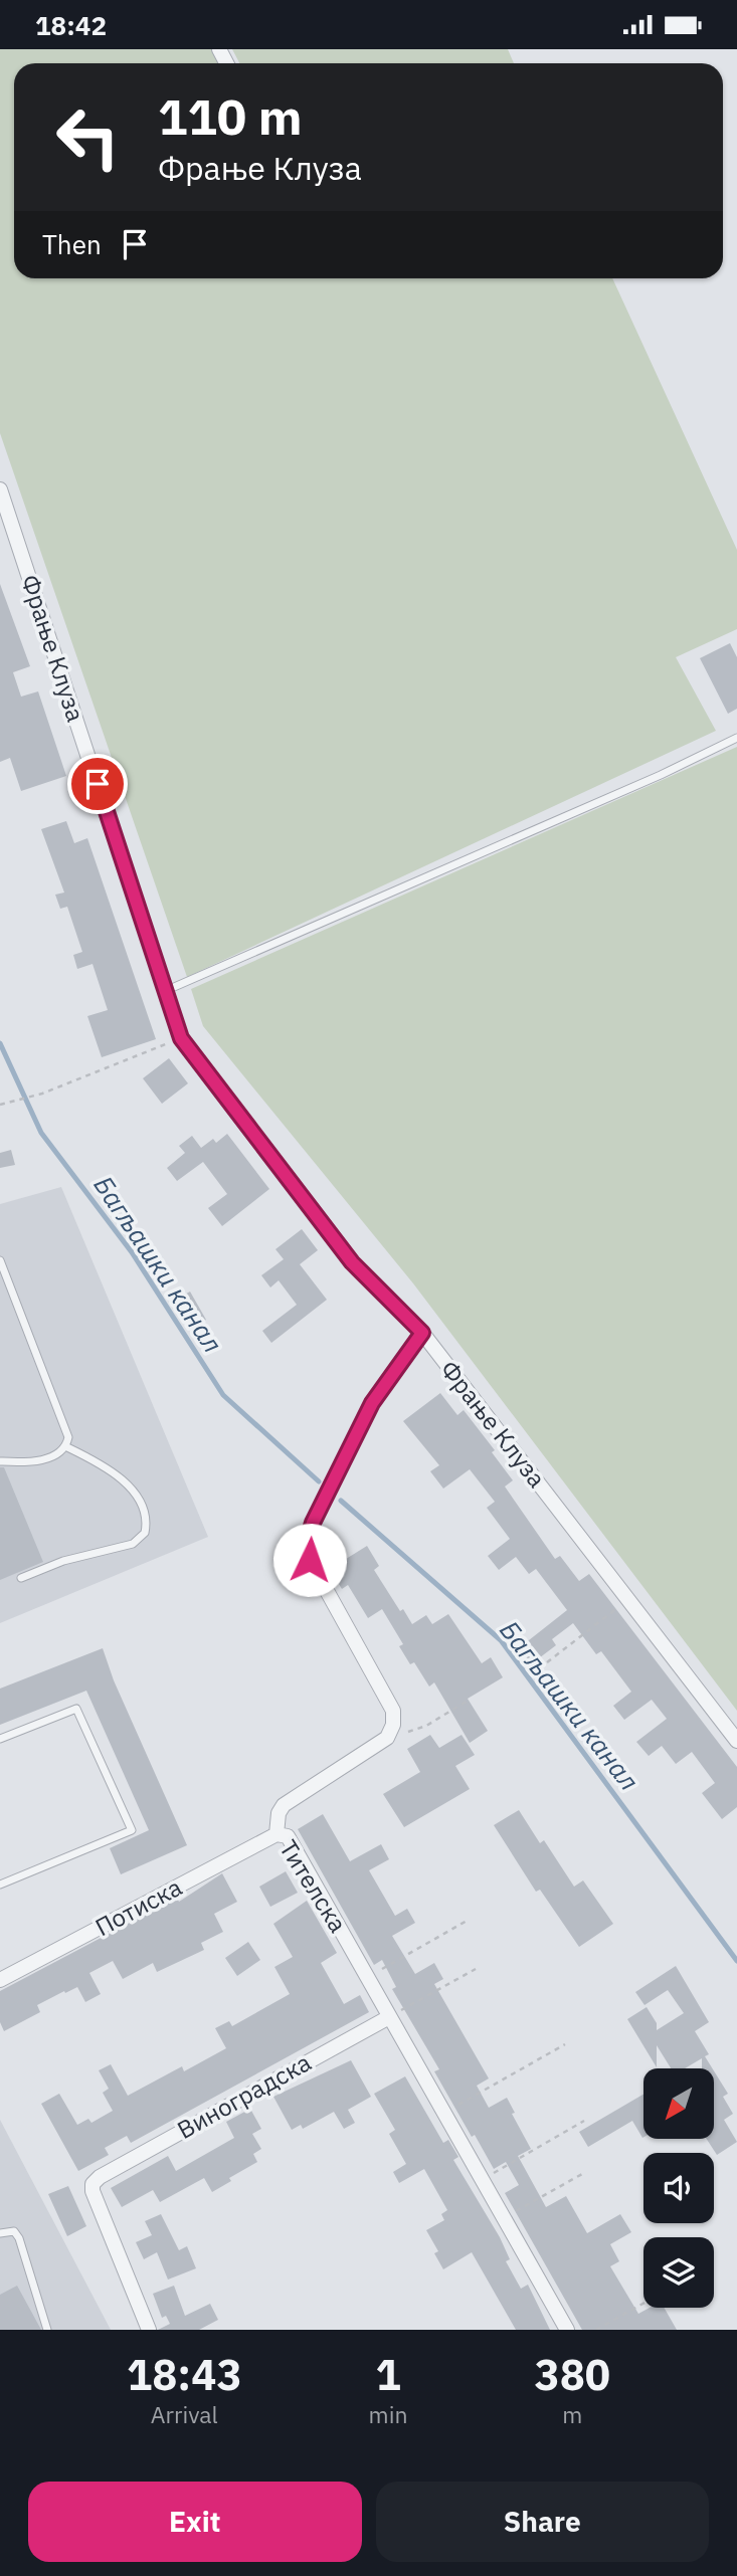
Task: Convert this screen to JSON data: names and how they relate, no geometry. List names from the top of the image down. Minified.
{"streets":{"street":["Фрање Клуза","Тителска","Потиска","Виноградска"]},"crossings":[["Тителска","Потиска"],["Тителска","Виноградска"]],"water":["Багљашки канал"],"north":"bottom left","page":{"status":"18:42","turn":["110 m","Фрање Клуза"],"then":"Then","eta":["18:43","Arrival","1","min","380","m"],"buttons":["Exit","Share"]}}
